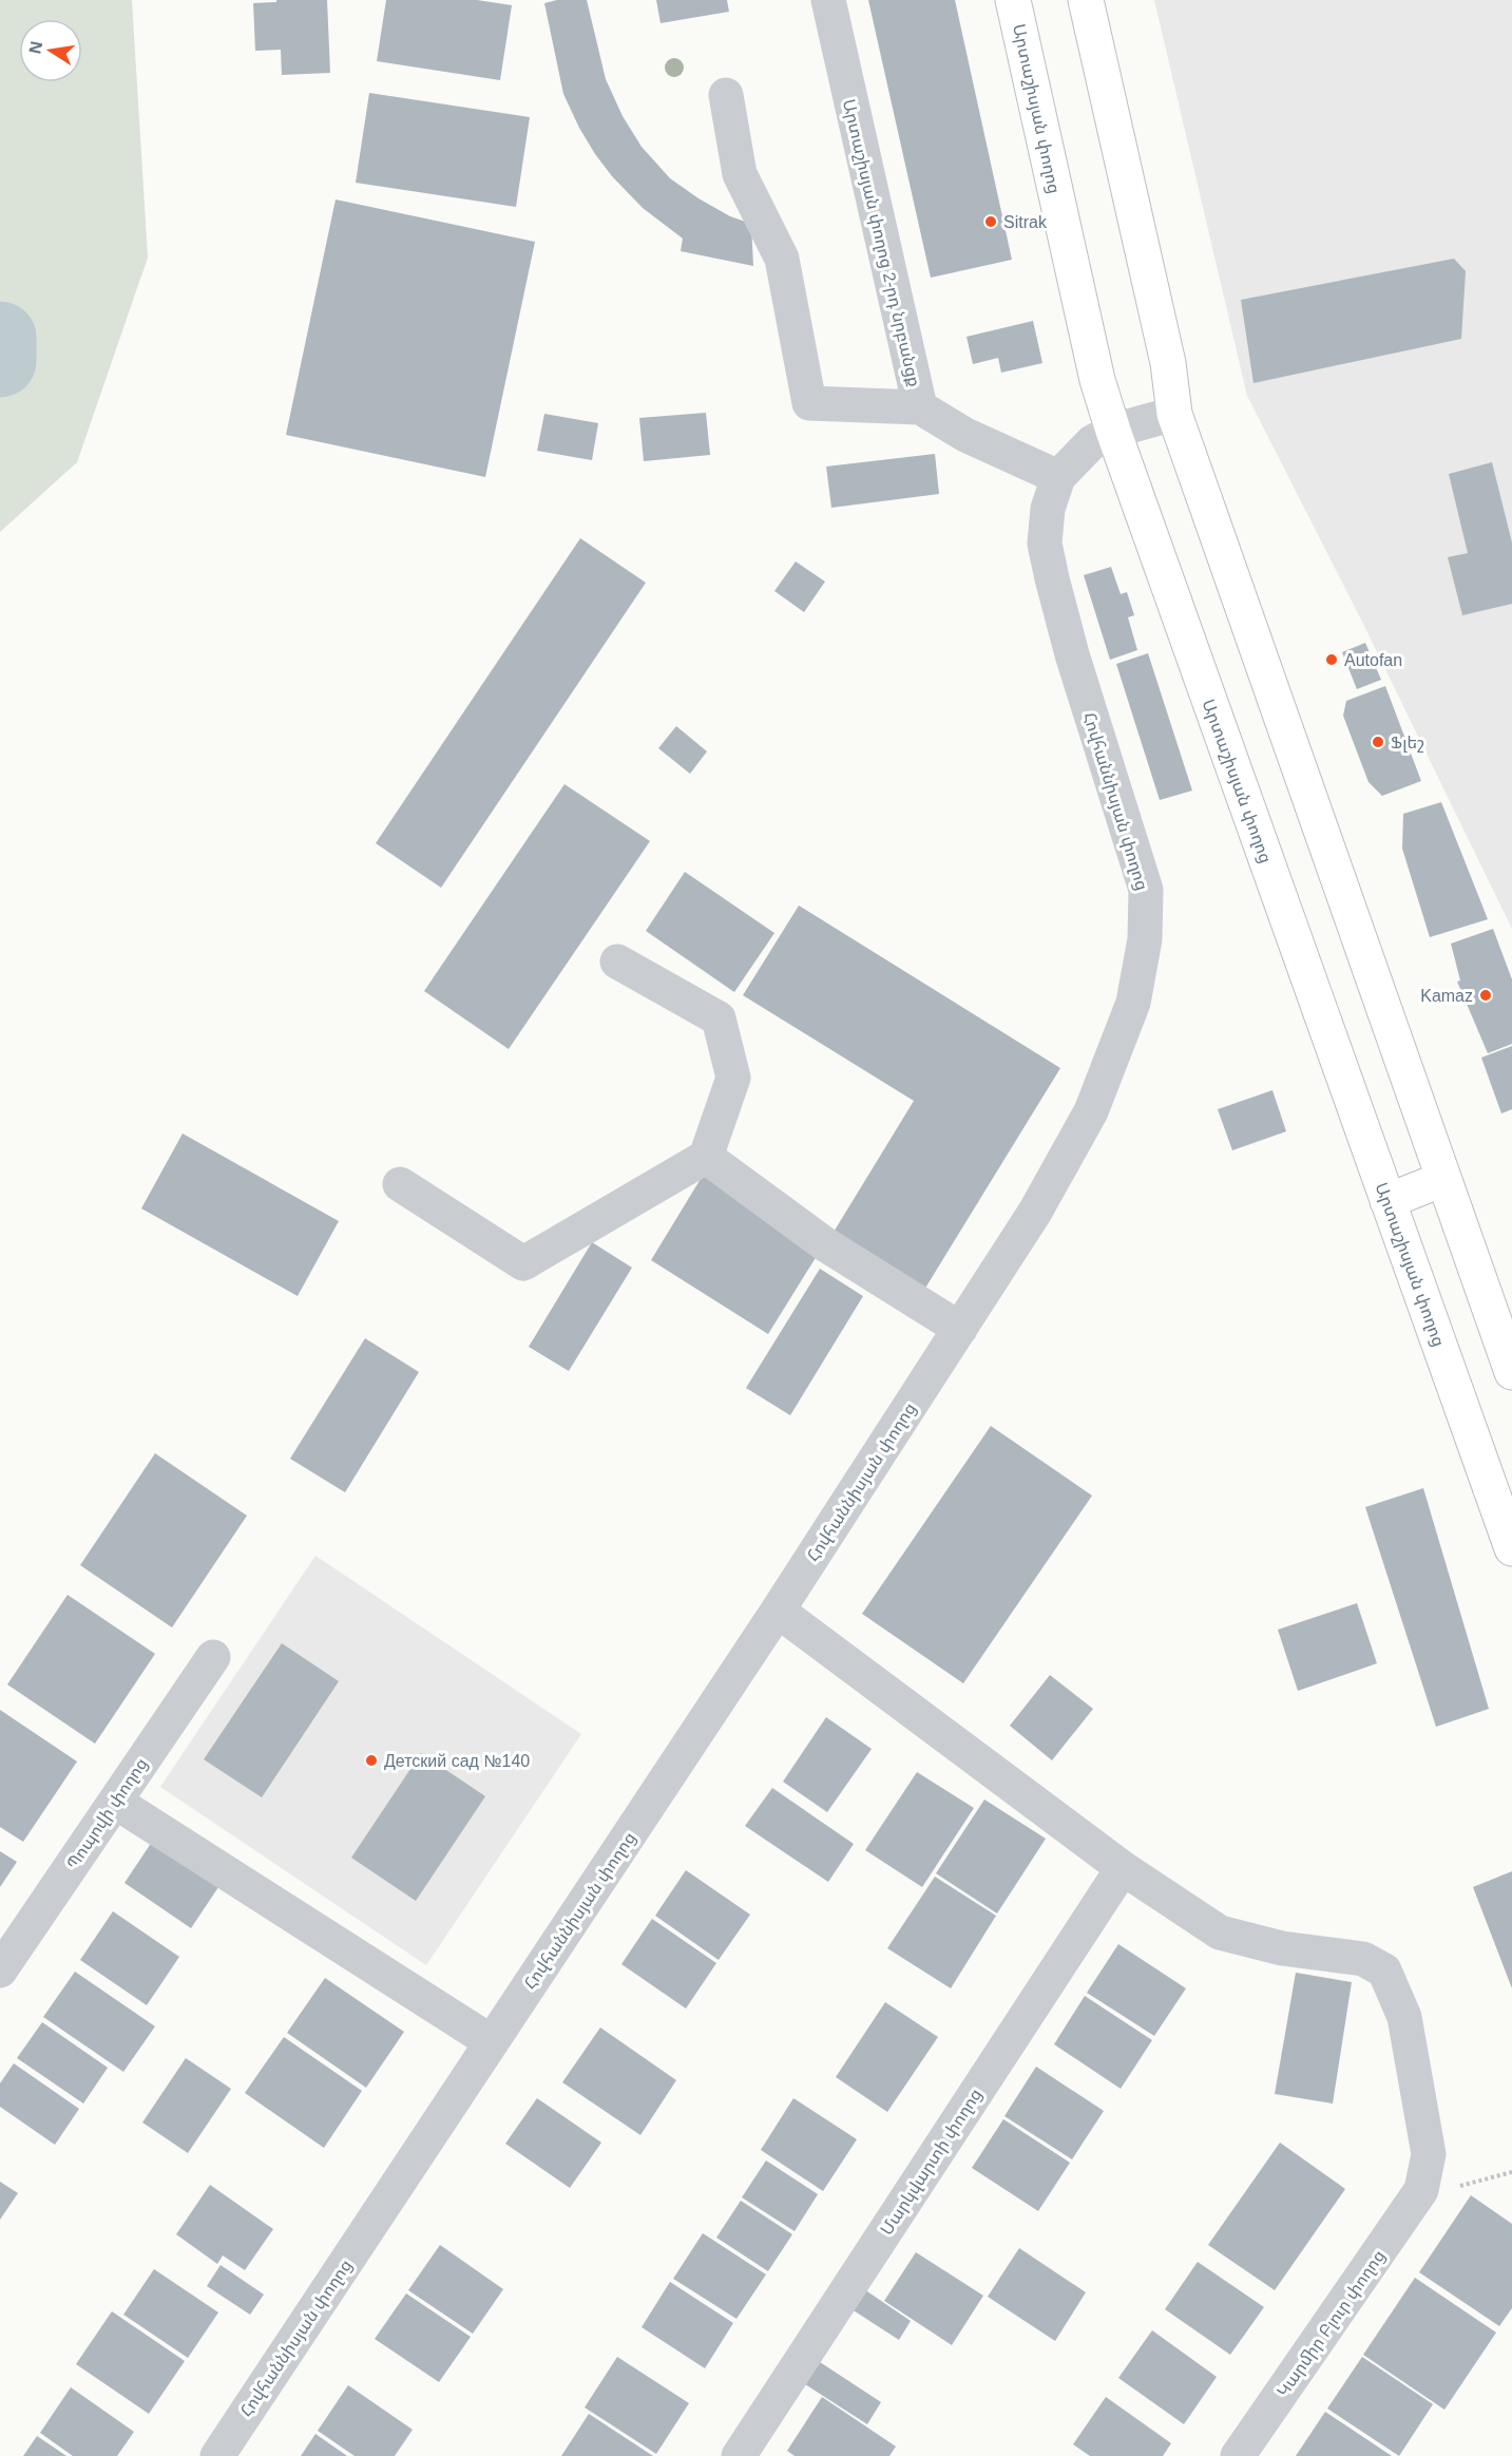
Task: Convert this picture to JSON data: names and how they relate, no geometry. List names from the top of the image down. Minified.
{"streets":{"main road":["Արտաշիսյան փողոց"],"street":["Արտաշիսյան փողոց 2-րդ նրբանցք","Հովհաննիսյան փողոց","Պոպովի փողոց","Մարկվարտի փողոց","Կարմիր Բլուր փողոց"]},"crossings":[["Արտաշիսյան փողոց","Հովհաննիսյան փողոց"],["Արտաշիսյան փողոց 2-րդ նրբանցք","Հովհաննիսյան փողոց"],["Մարկվարտի փողոց","Կարմիր Բլուր փողոց"]],"places":["Sitrak","Autofan","Ֆլեշ","Kamaz","Детский сад №140"],"north":"left"}
